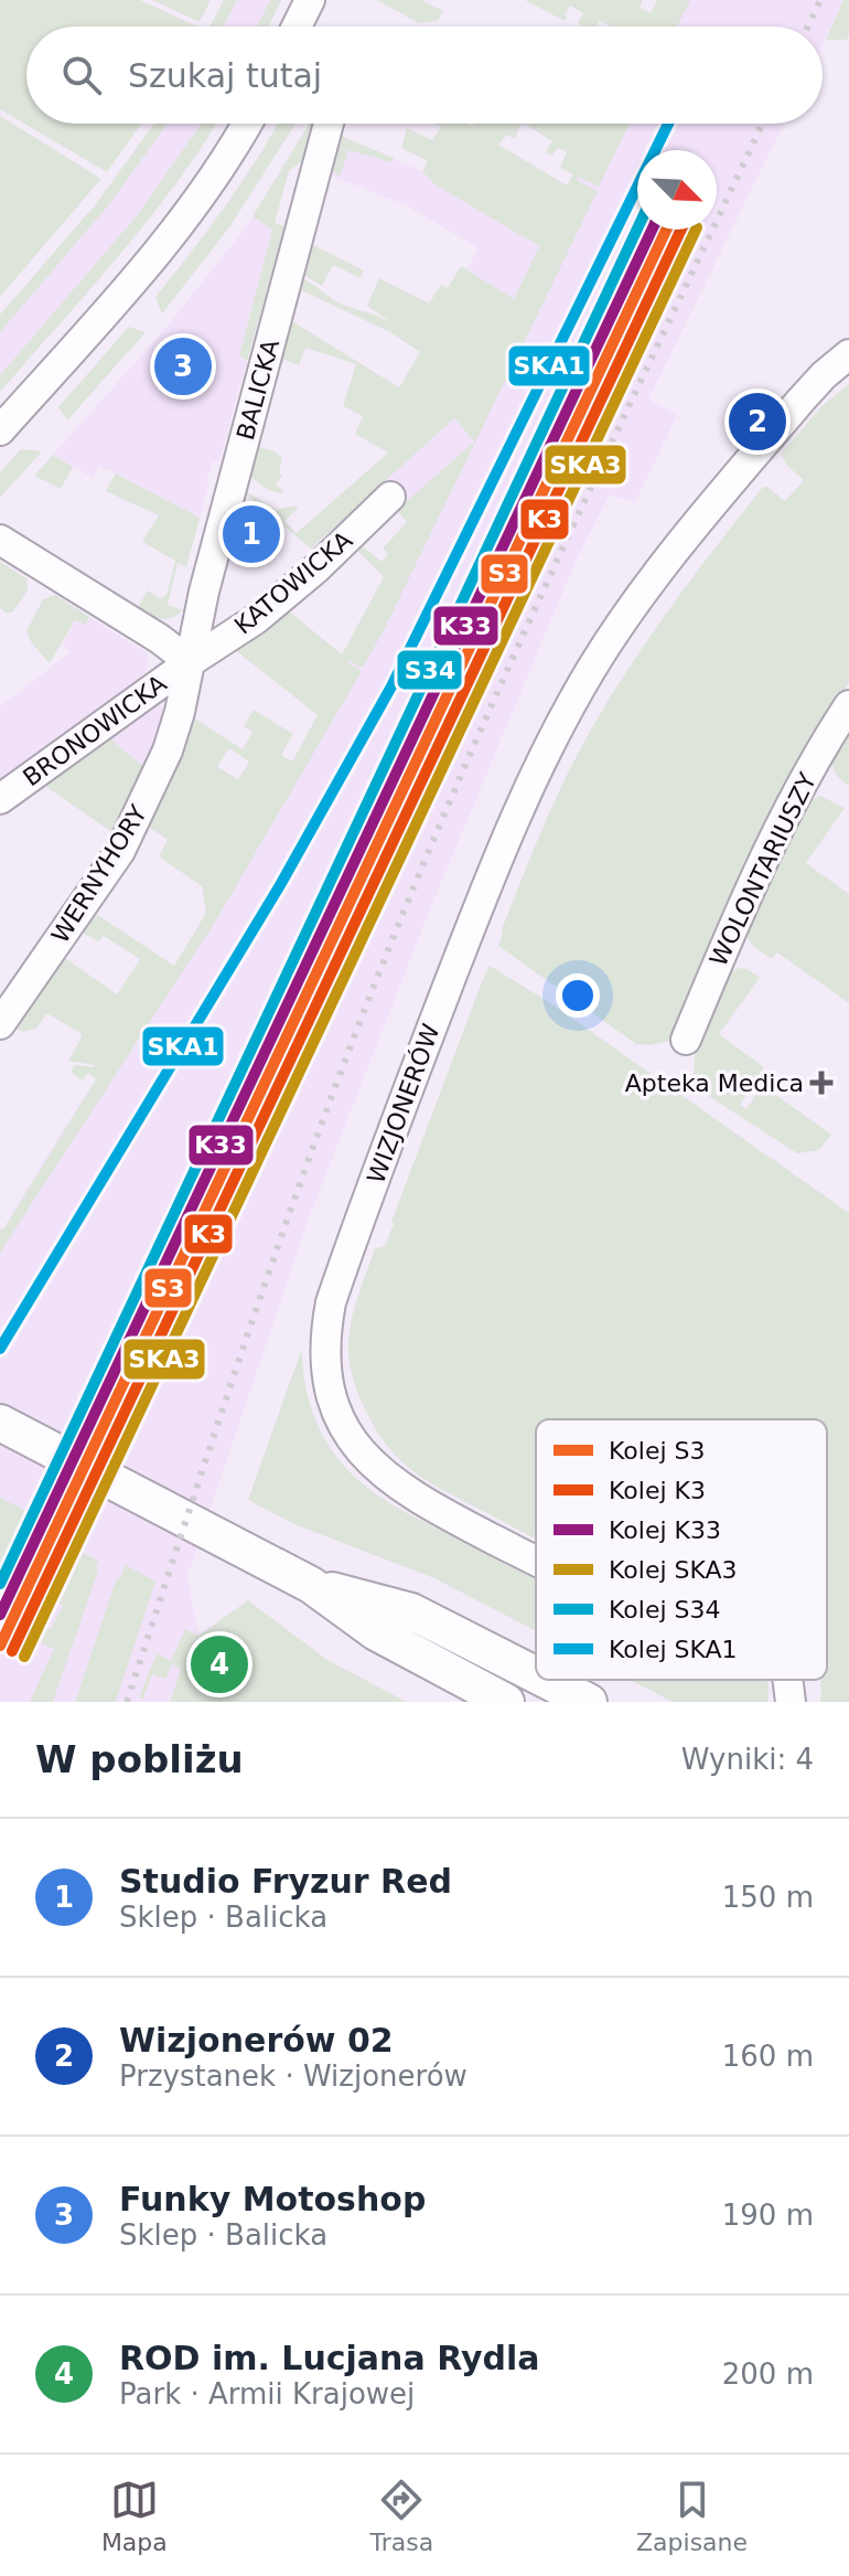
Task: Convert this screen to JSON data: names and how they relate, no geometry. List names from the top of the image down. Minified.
{"streets":{"street":["BALICKA","KATOWICKA","BRONOWICKA","WOLONTARIUSZY","WERNYHORY","WIZJONERÓW"]},"crossings":[["BALICKA","KATOWICKA"],["BALICKA","BRONOWICKA"],["BALICKA","WERNYHORY"],["KATOWICKA","BRONOWICKA"],["KATOWICKA","WERNYHORY"],["BRONOWICKA","WERNYHORY"]],"places":{"health":["Apteka Medica"]},"lines":["rail line SKA1","rail line S34","rail line S3","rail line K3","rail line K33","rail line SKA3"],"legend":["Kolej S3","Kolej K3","Kolej K33","Kolej SKA3","Kolej S34","Kolej SKA1"],"north":"bottom right","page":{"search":"Szukaj tutaj","pins":["3","2","1","4"],"heading":["W pobliżu","Wyniki: 4"],"list":[{"mark":"1","name":"Studio Fryzur Red","note":"Sklep · Balicka","value":"150 m"},{"mark":"2","name":"Wizjonerów 02","note":"Przystanek · Wizjonerów","value":"160 m"},{"mark":"3","name":"Funky Motoshop","note":"Sklep · Balicka","value":"190 m"},{"mark":"4","name":"ROD im. Lucjana Rydla","note":"Park · Armii Krajowej","value":"200 m"}],"nav":["Mapa","Trasa","Zapisane"]}}
